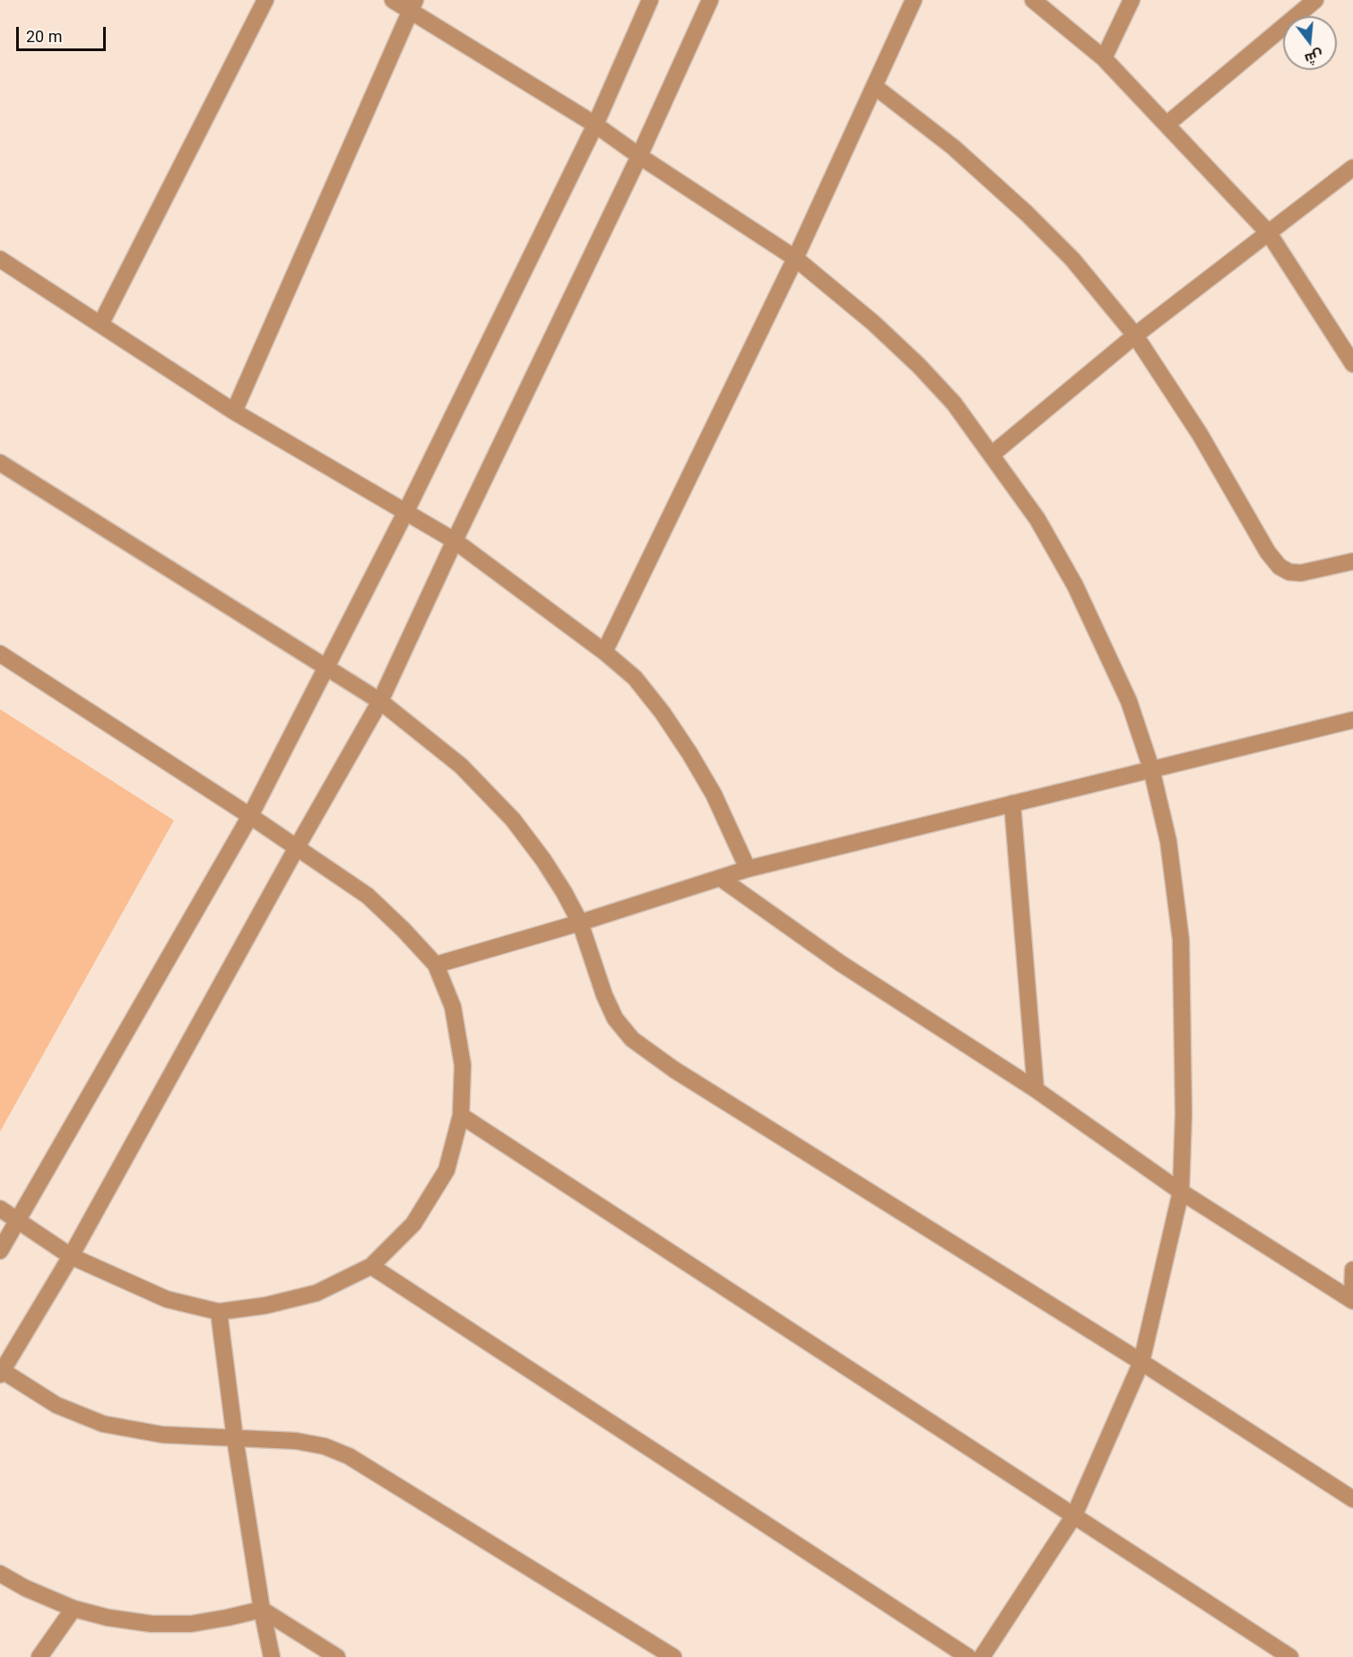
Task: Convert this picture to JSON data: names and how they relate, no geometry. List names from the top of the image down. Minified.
{"scale_bar":"20 m","north":"bottom"}
